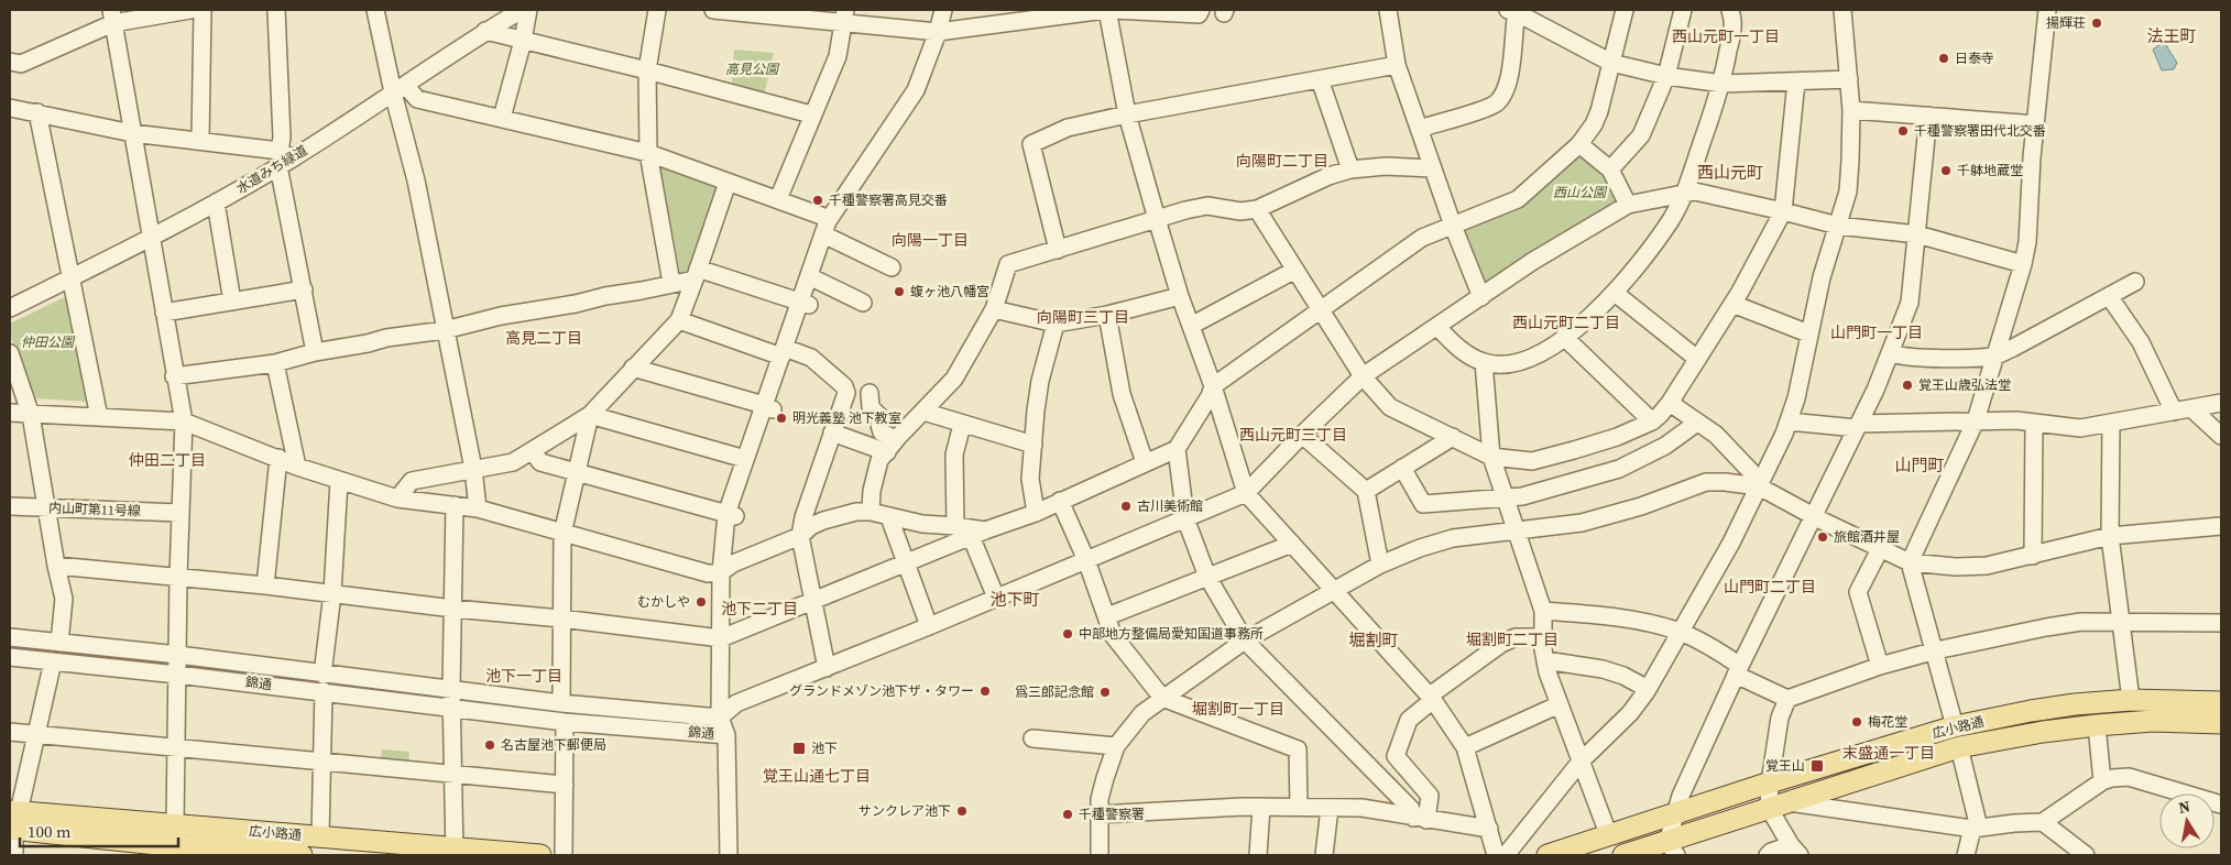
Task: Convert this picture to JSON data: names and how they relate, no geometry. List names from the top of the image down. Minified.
{"streets":{"main road":["広小路通"],"street":["水道みち緑道","内山町第11号線","錦通"]},"districts":["西山元町一丁目","法王町","向陽町二丁目","西山元町","向陽一丁目","向陽町三丁目","西山元町二丁目","山門町一丁目","高見二丁目","西山元町三丁目","仲田二丁目","山門町","山門町二丁目","池下町","池下二丁目","堀割町二丁目","堀割町","池下一丁目","堀割町一丁目","末盛通一丁目","覚王山通七丁目"],"parks":["高見公園","西山公園","仲田公園"],"places":{"other":["揚輝荘","日泰寺","千種警察署田代北交番","千躰地蔵堂","千種警察署高見交番","蝮ヶ池八幡宮","覚王山歳弘法堂","明光義塾 池下教室","古川美術館","旅館酒井屋","むかしや","中部地方整備局愛知国道事務所","グランドメゾン池下ザ・タワー","爲三郎記念館","梅花堂","名古屋池下郵便局","サンクレア池下","千種警察署"],"transit":["池下","覚王山"]},"scale_bar":"100 m","north":"top"}
